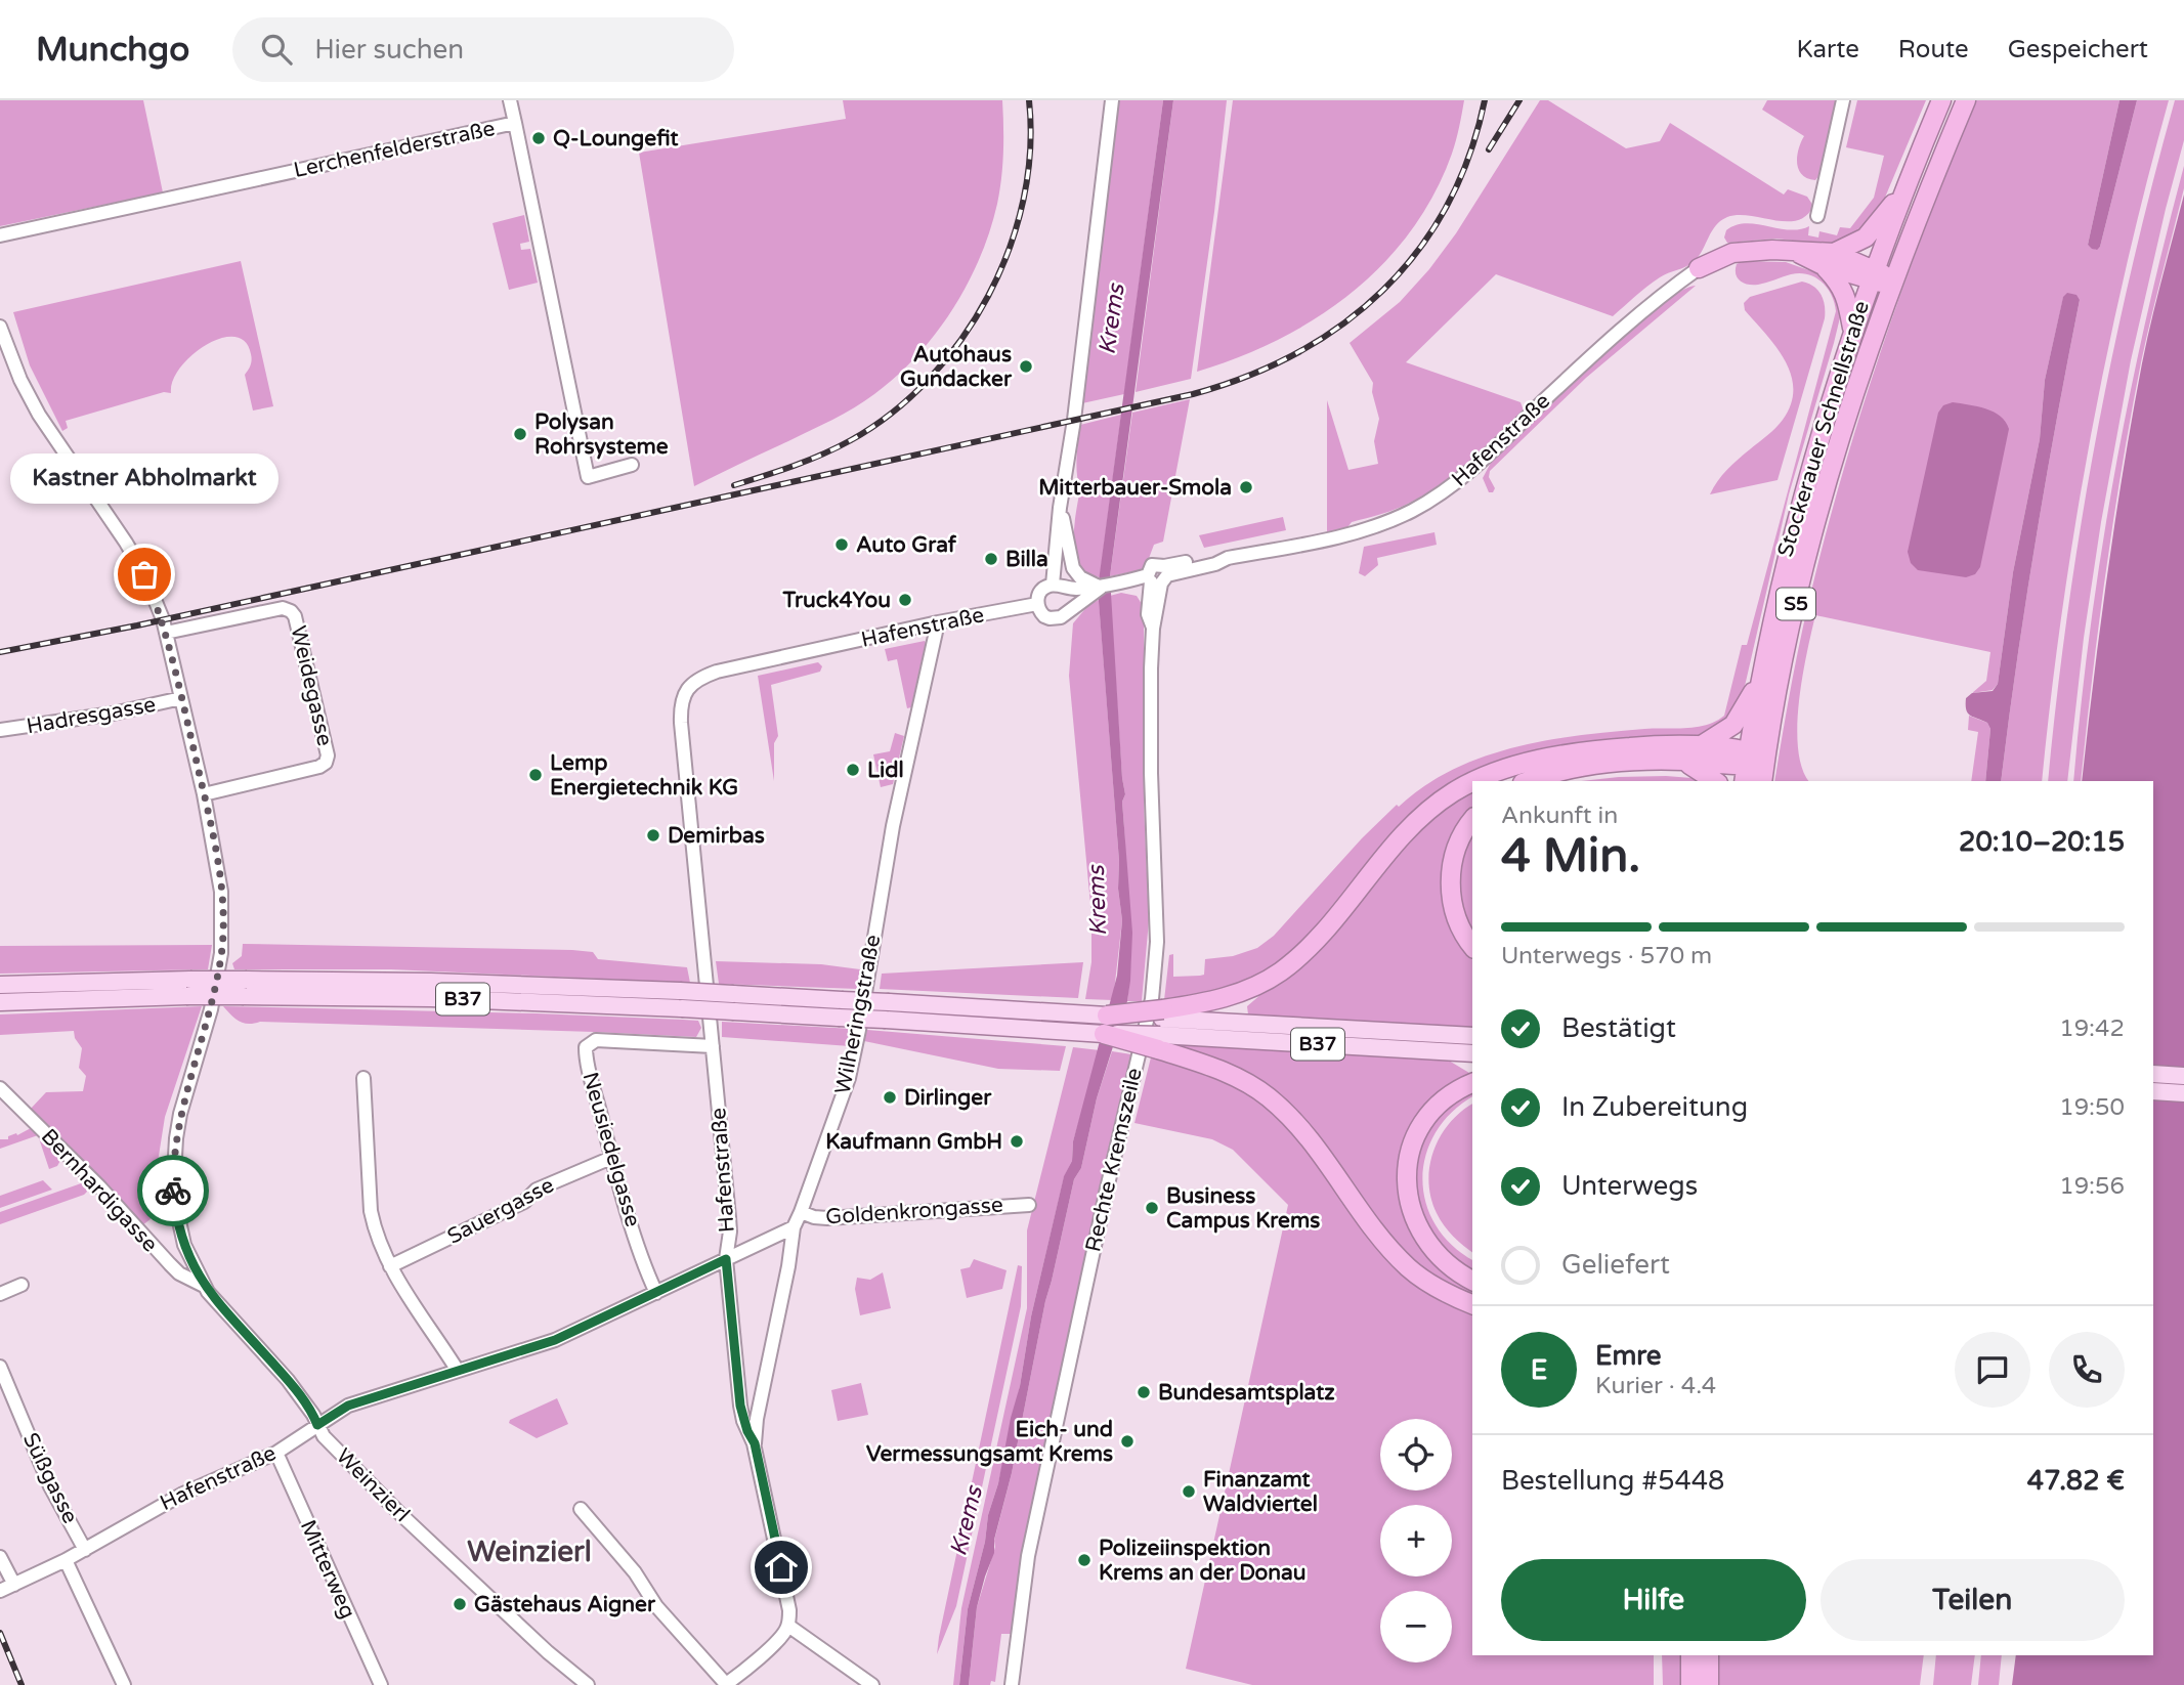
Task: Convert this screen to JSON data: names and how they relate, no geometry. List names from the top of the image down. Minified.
{"streets":{"highway":["Stockerauer Schnellstraße","S5"],"main road":["B37"],"street":["Lerchenfelderstraße","Hafenstraße","Weidegasse","Hadresgasse","Wilheringstraße","Neusiedelgasse","Rechte Kremszeile","Bernhardigasse","Sauergasse","Goldenkrongasse","Süßgasse","Weinzierl","Mitterweg"]},"crossings":[["Hafenstraße","Wilheringstraße"],["Hafenstraße","Neusiedelgasse"],["Hafenstraße","Rechte Kremszeile"],["Hafenstraße","Süßgasse"],["Hafenstraße","Weinzierl"],["Hafenstraße","Mitterweg"],["Weidegasse","Weinzierl"],["Hadresgasse","Weinzierl"],["Wilheringstraße","Goldenkrongasse"],["Neusiedelgasse","Sauergasse"],["Bernhardigasse","Weinzierl"]],"districts":["Weinzierl"],"water":["Krems"],"places":["Q-Loungefit","Autohaus Gundacker","Polysan Rohrsysteme","Mitterbauer-Smola","Auto Graf","Billa","Kastner Abholmarkt","Truck4You","Lidl","Lemp Energietechnik KG","Demirbas","Dirlinger","Kaufmann GmbH","Business Campus Krems","Bundesamtsplatz","Eich- und Vermessungsamt Krems","Finanzamt Waldviertel","Polizeiinspektion Krems an der Donau","Gästehaus Aigner"],"page":{"header":"Munchgo","search":"Hier suchen","nav":["Karte","Route","Gespeichert"],"bubble":"Kastner Abholmarkt","heading":["4 Min.","Ankunft in","20:10–20:15"],"panel":["Emre","Kurier · 4.4","Bestellung #5448","47.82 €"],"bar":"Unterwegs · 570 m","list":[["Bestätigt","19:42"],["In Zubereitung","19:50"],["Unterwegs","19:56"],"Geliefert"],"round":"E","map_buttons":["+","−"],"buttons":["Hilfe","Teilen"]}}
